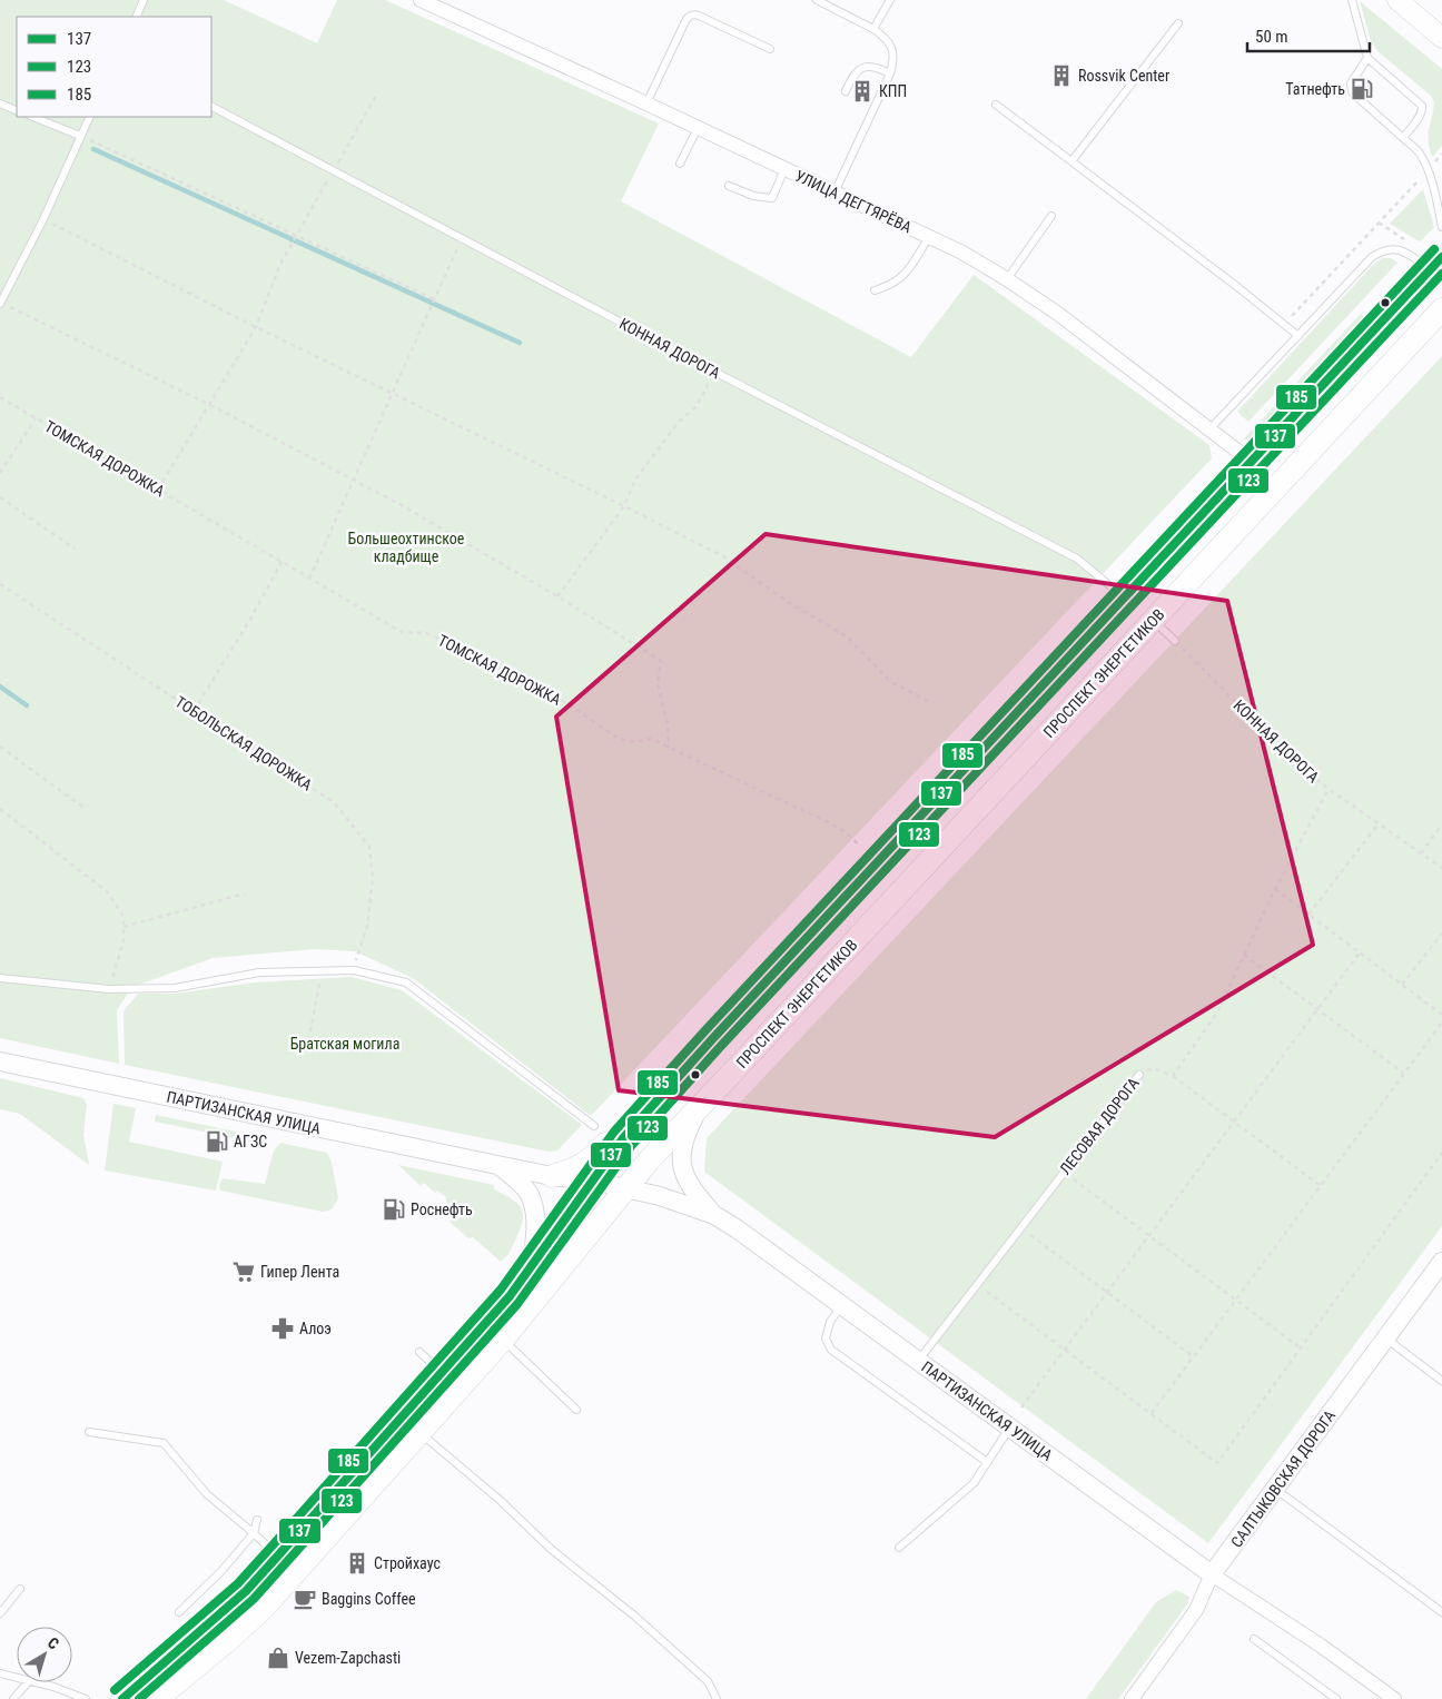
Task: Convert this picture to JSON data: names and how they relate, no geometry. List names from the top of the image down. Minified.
{"streets":{"main road":["ПРОСПЕКТ ЭНЕРГЕТИКОВ"],"street":["УЛИЦА ДЕГТЯРЁВА","ПАРТИЗАНСКАЯ УЛИЦА","САЛТЫКОВСКАЯ ДОРОГА"],"lane":["КОННАЯ ДОРОГА","ЛЕСОВАЯ ДОРОГА"],"path":["ТОМСКАЯ ДОРОЖКА","ТОБОЛЬСКАЯ ДОРОЖКА"]},"crossings":[["ПРОСПЕКТ ЭНЕРГЕТИКОВ","ПАРТИЗАНСКАЯ УЛИЦА"],["ПАРТИЗАНСКАЯ УЛИЦА","ЛЕСОВАЯ ДОРОГА"],["ПАРТИЗАНСКАЯ УЛИЦА","САЛТЫКОВСКАЯ ДОРОГА"]],"parks":["Большеохтинское кладбище","Братская могила"],"places":{"building":["Rossvik Center","КПП","Стройхаус"],"fuel station":["Татнефть","АГЗС","Роснефть"],"supermarket":["Гипер Лента"],"pharmacy":["Алоэ"],"cafe":["Baggins Coffee"],"shop":["Vezem-Zapchasti"]},"lines":["transit line 185","transit line 137","transit line 123"],"legend":["137","123","185"],"scale_bar":"50 m","north":"top right"}
